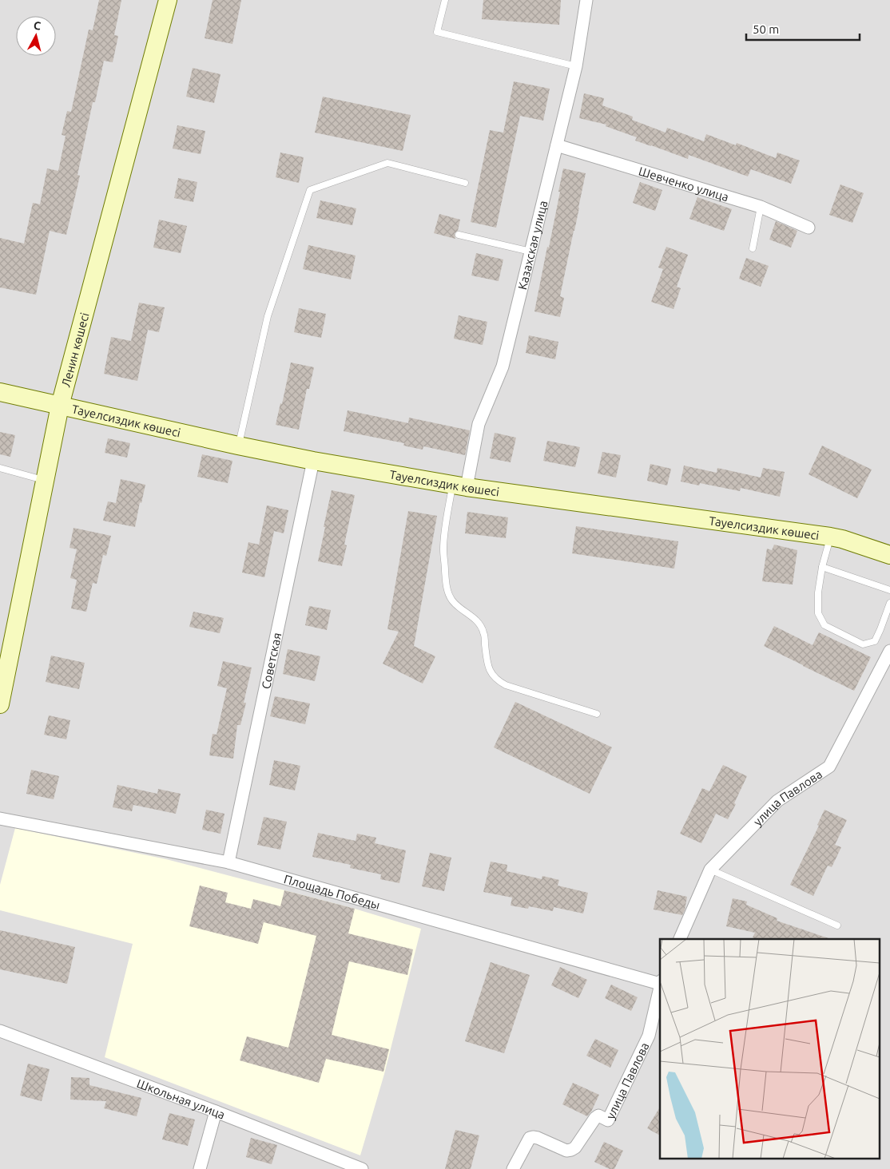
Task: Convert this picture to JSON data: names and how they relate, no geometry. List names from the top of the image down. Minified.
{"streets":{"street":["Шевченко улица","Казахская улица","Ленин көшесі","Тауелсиздик көшесі","Советская","улица Павлова","Площадь Победы","Школьная улица"]},"crossings":[["Шевченко улица","Казахская улица"],["Казахская улица","Тауелсиздик көшесі"],["Ленин көшесі","Тауелсиздик көшесі"],["Тауелсиздик көшесі","Советская"],["Советская","Площадь Победы"]],"scale_bar":"50 m","north":"top"}
